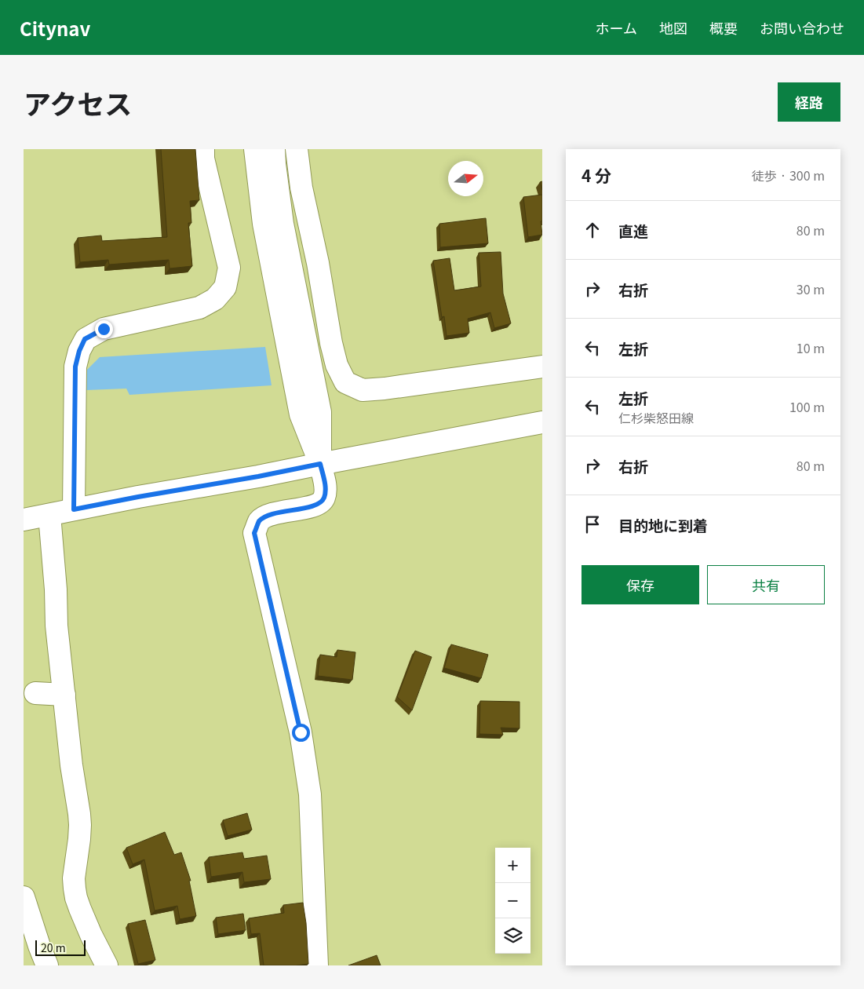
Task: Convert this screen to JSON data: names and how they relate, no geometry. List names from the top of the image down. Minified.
{"scale_bar":"20 m","north":"right","page":{"header":"Citynav","nav":["ホーム","地図","概要","お問い合わせ"],"title":"アクセス","buttons":["経路",["保存","共有"]],"heading":["4 分","徒歩 · 300 m"],"list":[["直進","80 m"],["右折","30 m"],["左折","10 m"],["左折","仁杉柴怒田線","100 m"],["右折","80 m"],"目的地に到着"],"map_buttons":["+","−"],"scale":"20 m"}}
